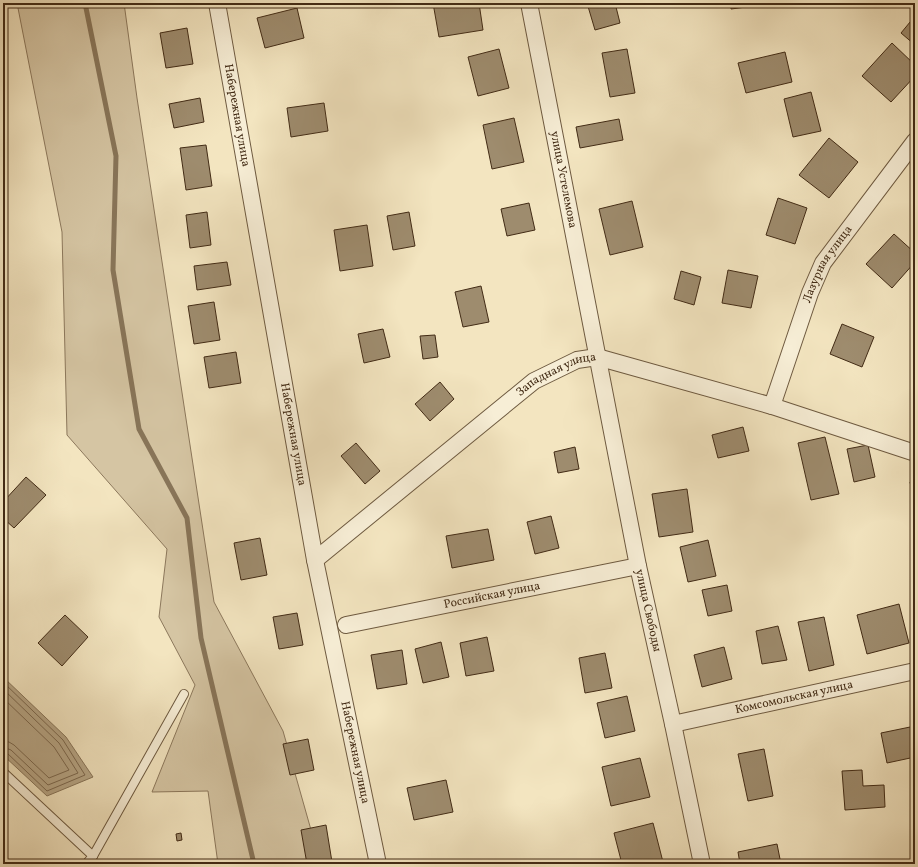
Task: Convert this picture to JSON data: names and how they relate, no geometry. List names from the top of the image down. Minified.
{"streets":{"street":["Набережная улица","улица Устелемова","Лазурная улица","Западная улица","Российская улица","улица Свободы","Комсомольская улица"]},"crossings":[["Набережная улица","Западная улица"],["улица Устелемова","Западная улица"],["улица Устелемова","улица Свободы"],["Лазурная улица","Западная улица"],["Западная улица","улица Свободы"],["Российская улица","улица Свободы"],["улица Свободы","Комсомольская улица"]]}
